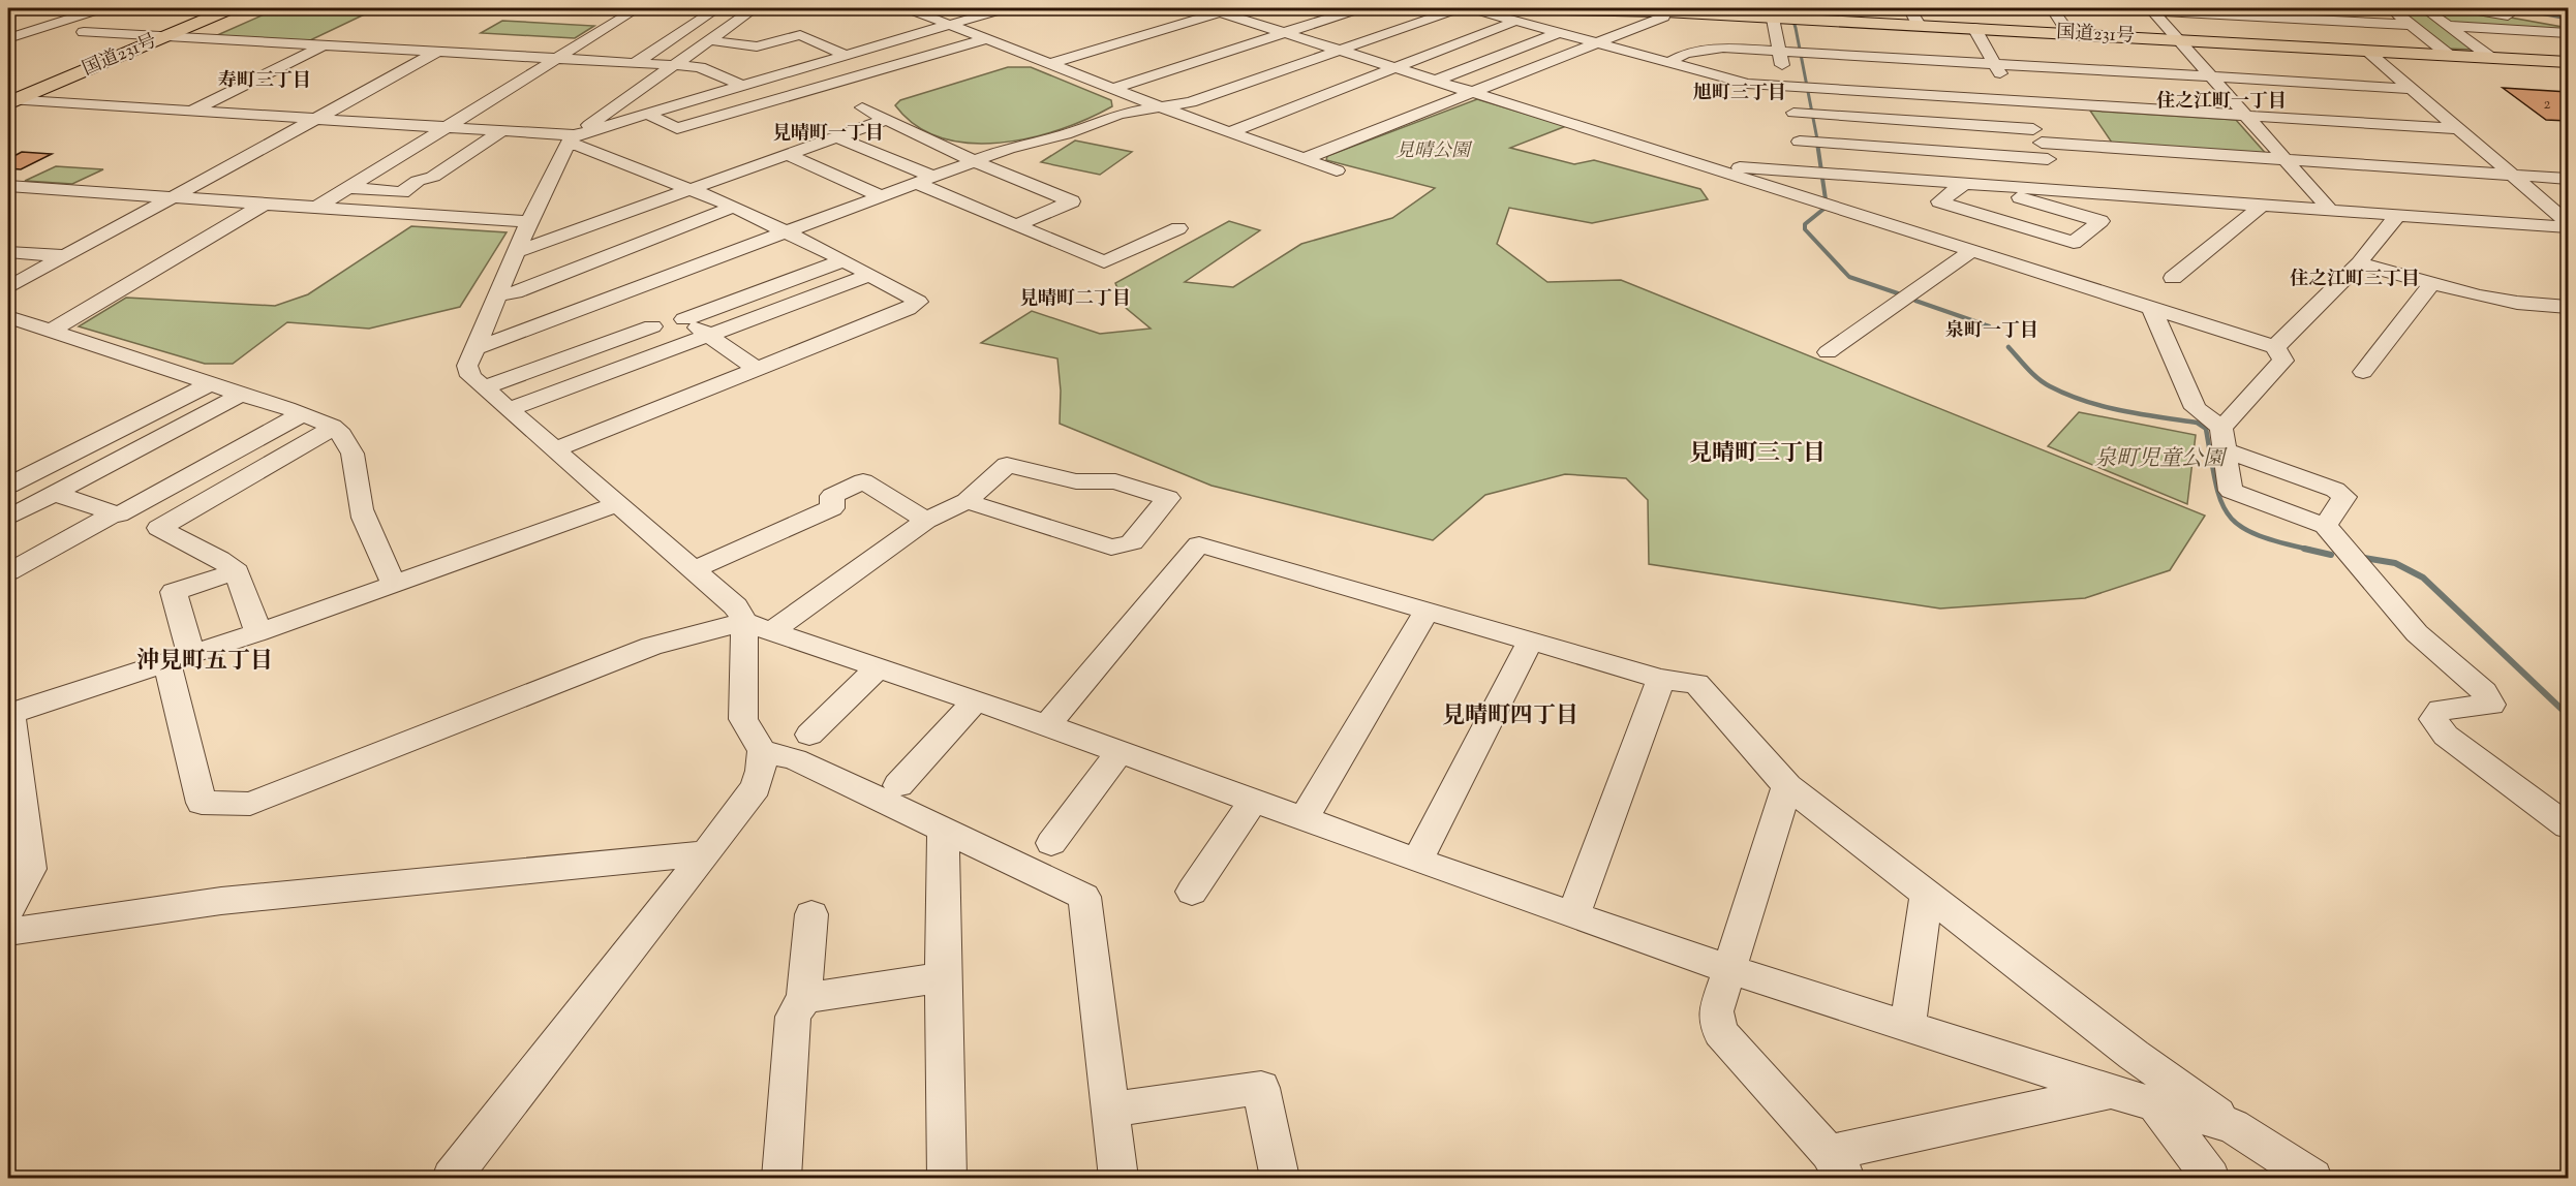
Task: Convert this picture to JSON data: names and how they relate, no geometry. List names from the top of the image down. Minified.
{"streets":{"highway":["国道231号"]},"districts":["寿町三丁目","旭町三丁目","住之江町一丁目","見晴町一丁目","住之江町三丁目","見晴町二丁目","泉町一丁目","見晴町三丁目","沖見町五丁目","見晴町四丁目"],"parks":["見晴公園","泉町児童公園"],"house_numbers":["2"]}
